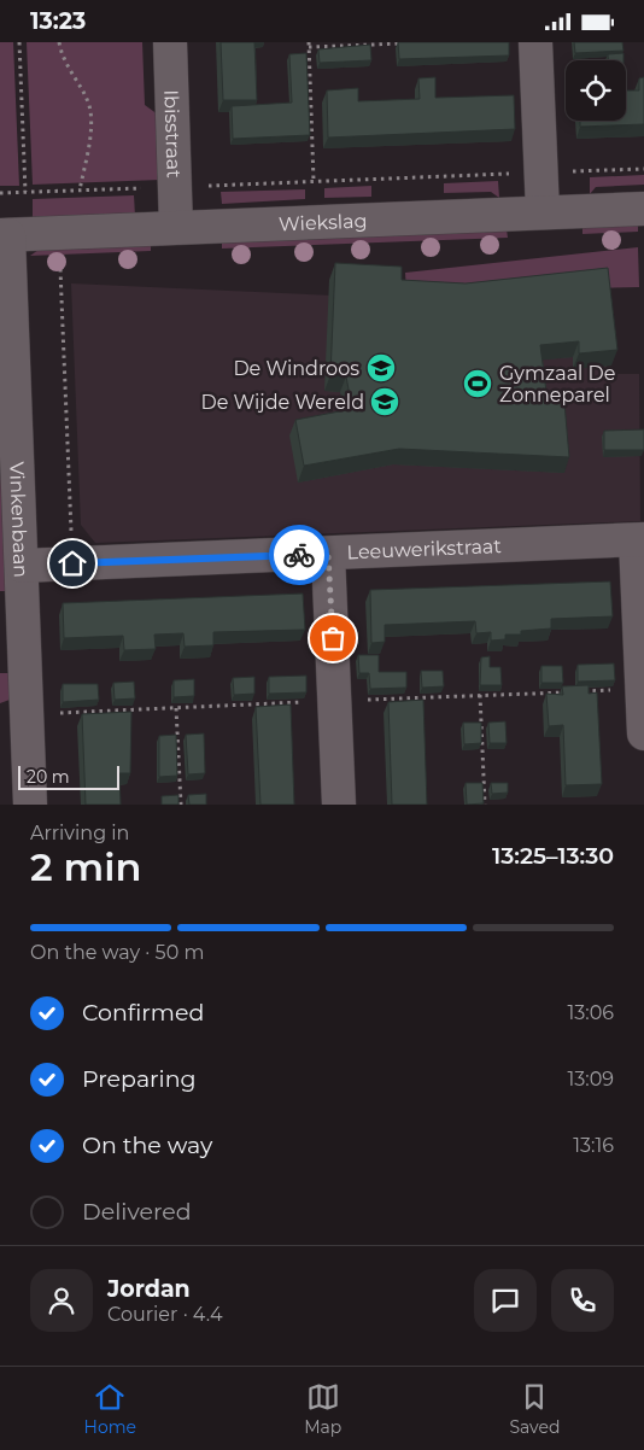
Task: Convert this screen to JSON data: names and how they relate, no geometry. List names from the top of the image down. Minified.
{"streets":{"street":["Ibisstraat","Wiekslag","Vinkenbaan","Leeuwerikstraat"]},"crossings":[["Ibisstraat","Wiekslag"],["Wiekslag","Vinkenbaan"],["Vinkenbaan","Leeuwerikstraat"]],"places":{"school or university":["De Windroos","De Wijde Wereld"],"sports":["Gymzaal De Zonneparel"]},"scale_bar":"20 m","page":{"status":"13:23","scale":"20 m","heading":["2 min","Arriving in","13:25–13:30"],"panel":["Jordan","Courier · 4.4"],"bar":"On the way · 50 m","list":[["Confirmed","13:06"],["Preparing","13:09"],["On the way","13:16"],"Delivered"],"tabs":["Home","Map","Saved"]}}
